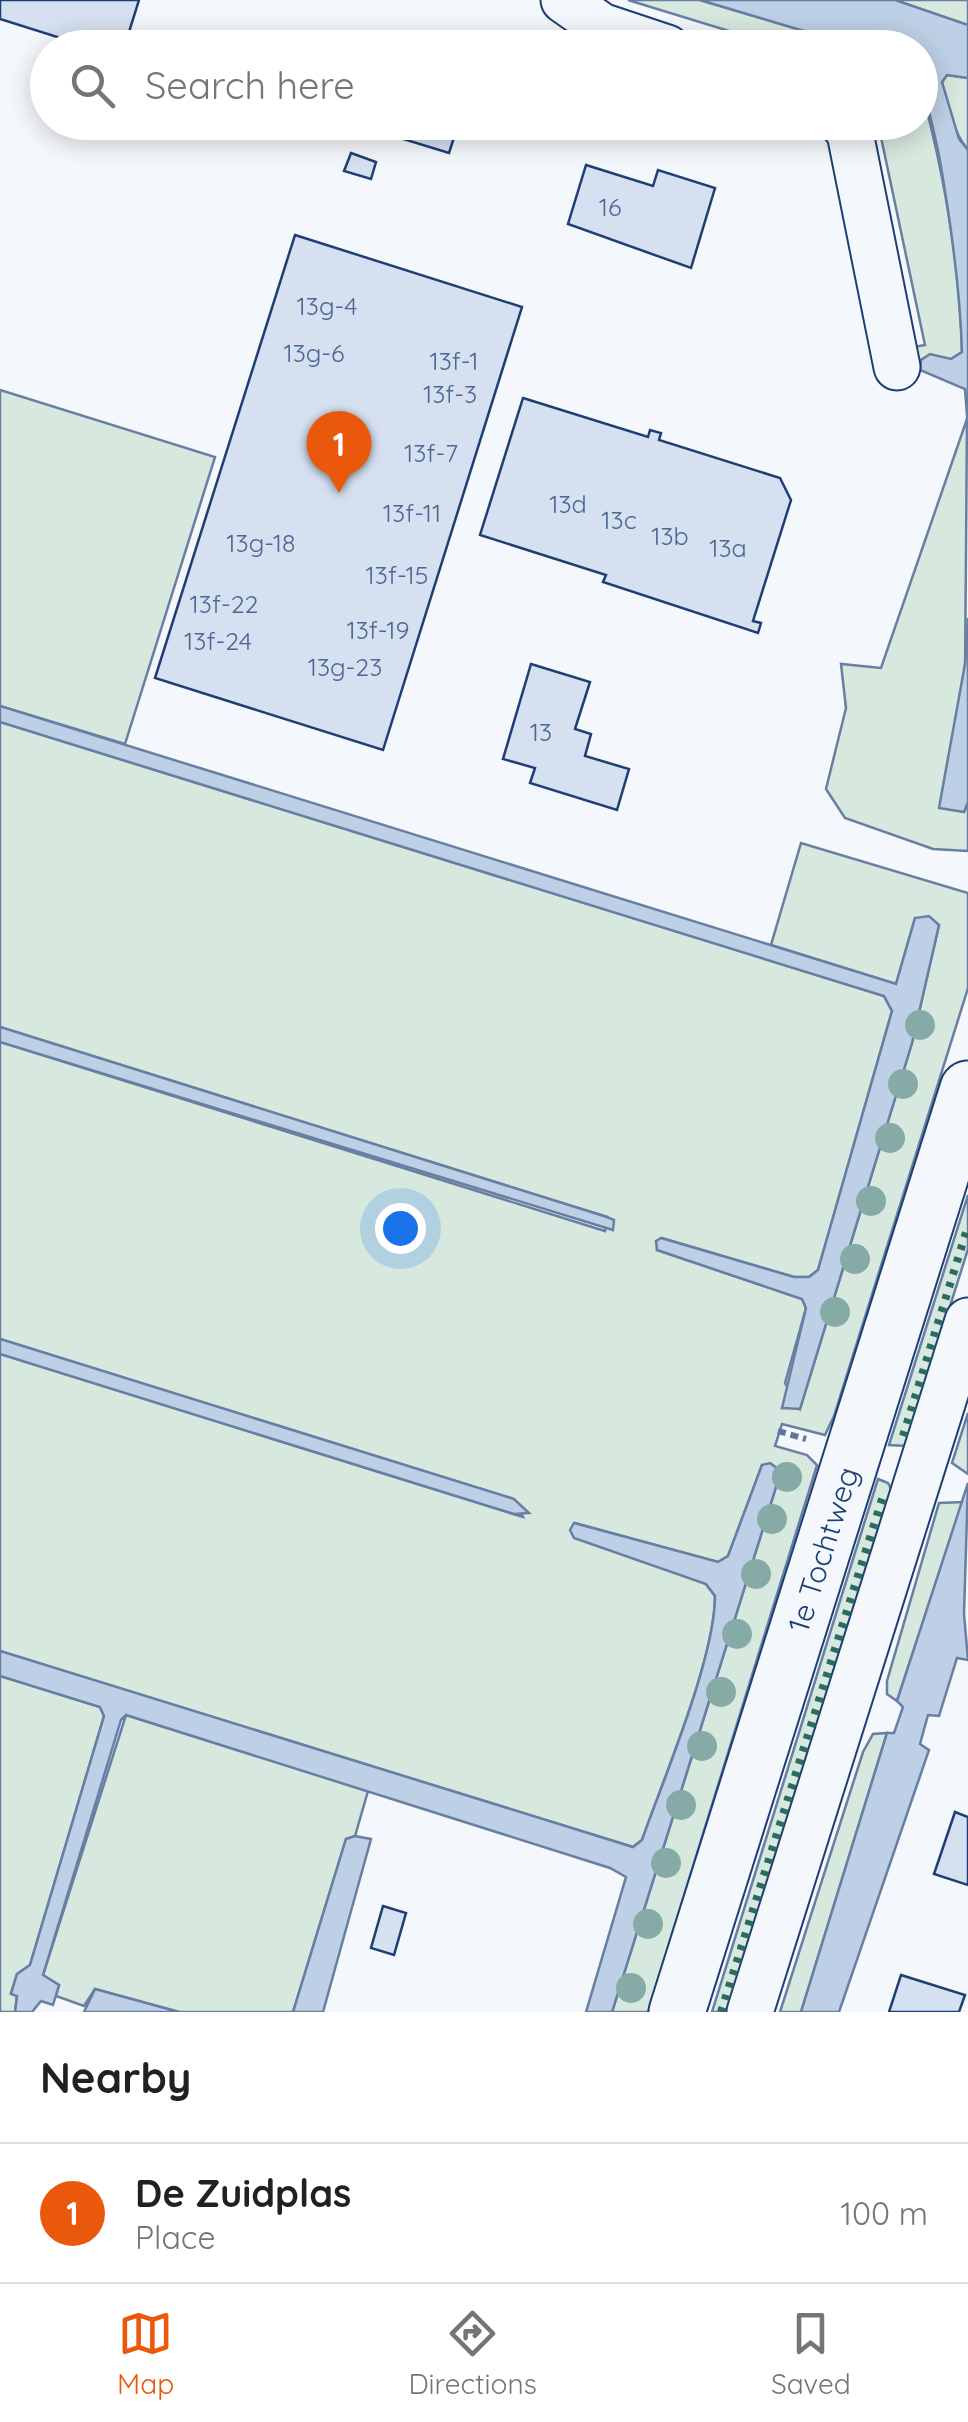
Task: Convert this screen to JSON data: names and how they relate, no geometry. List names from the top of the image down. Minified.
{"streets":{"main road":["1e Tochtweg"]},"house_numbers":["16","13g-4","13g-6","13f-1","13f-3","13f-7","13d","13f-11","13c","13b","13g-18","13a","13f-15","13f-22","13f-19","13f-24","13g-23","13"],"page":{"search":"Search here","pins":"1","heading":"Nearby","list":[{"mark":"1","name":"De Zuidplas","note":"Place","value":"100 m"}],"nav":["Map","Directions","Saved"]}}
